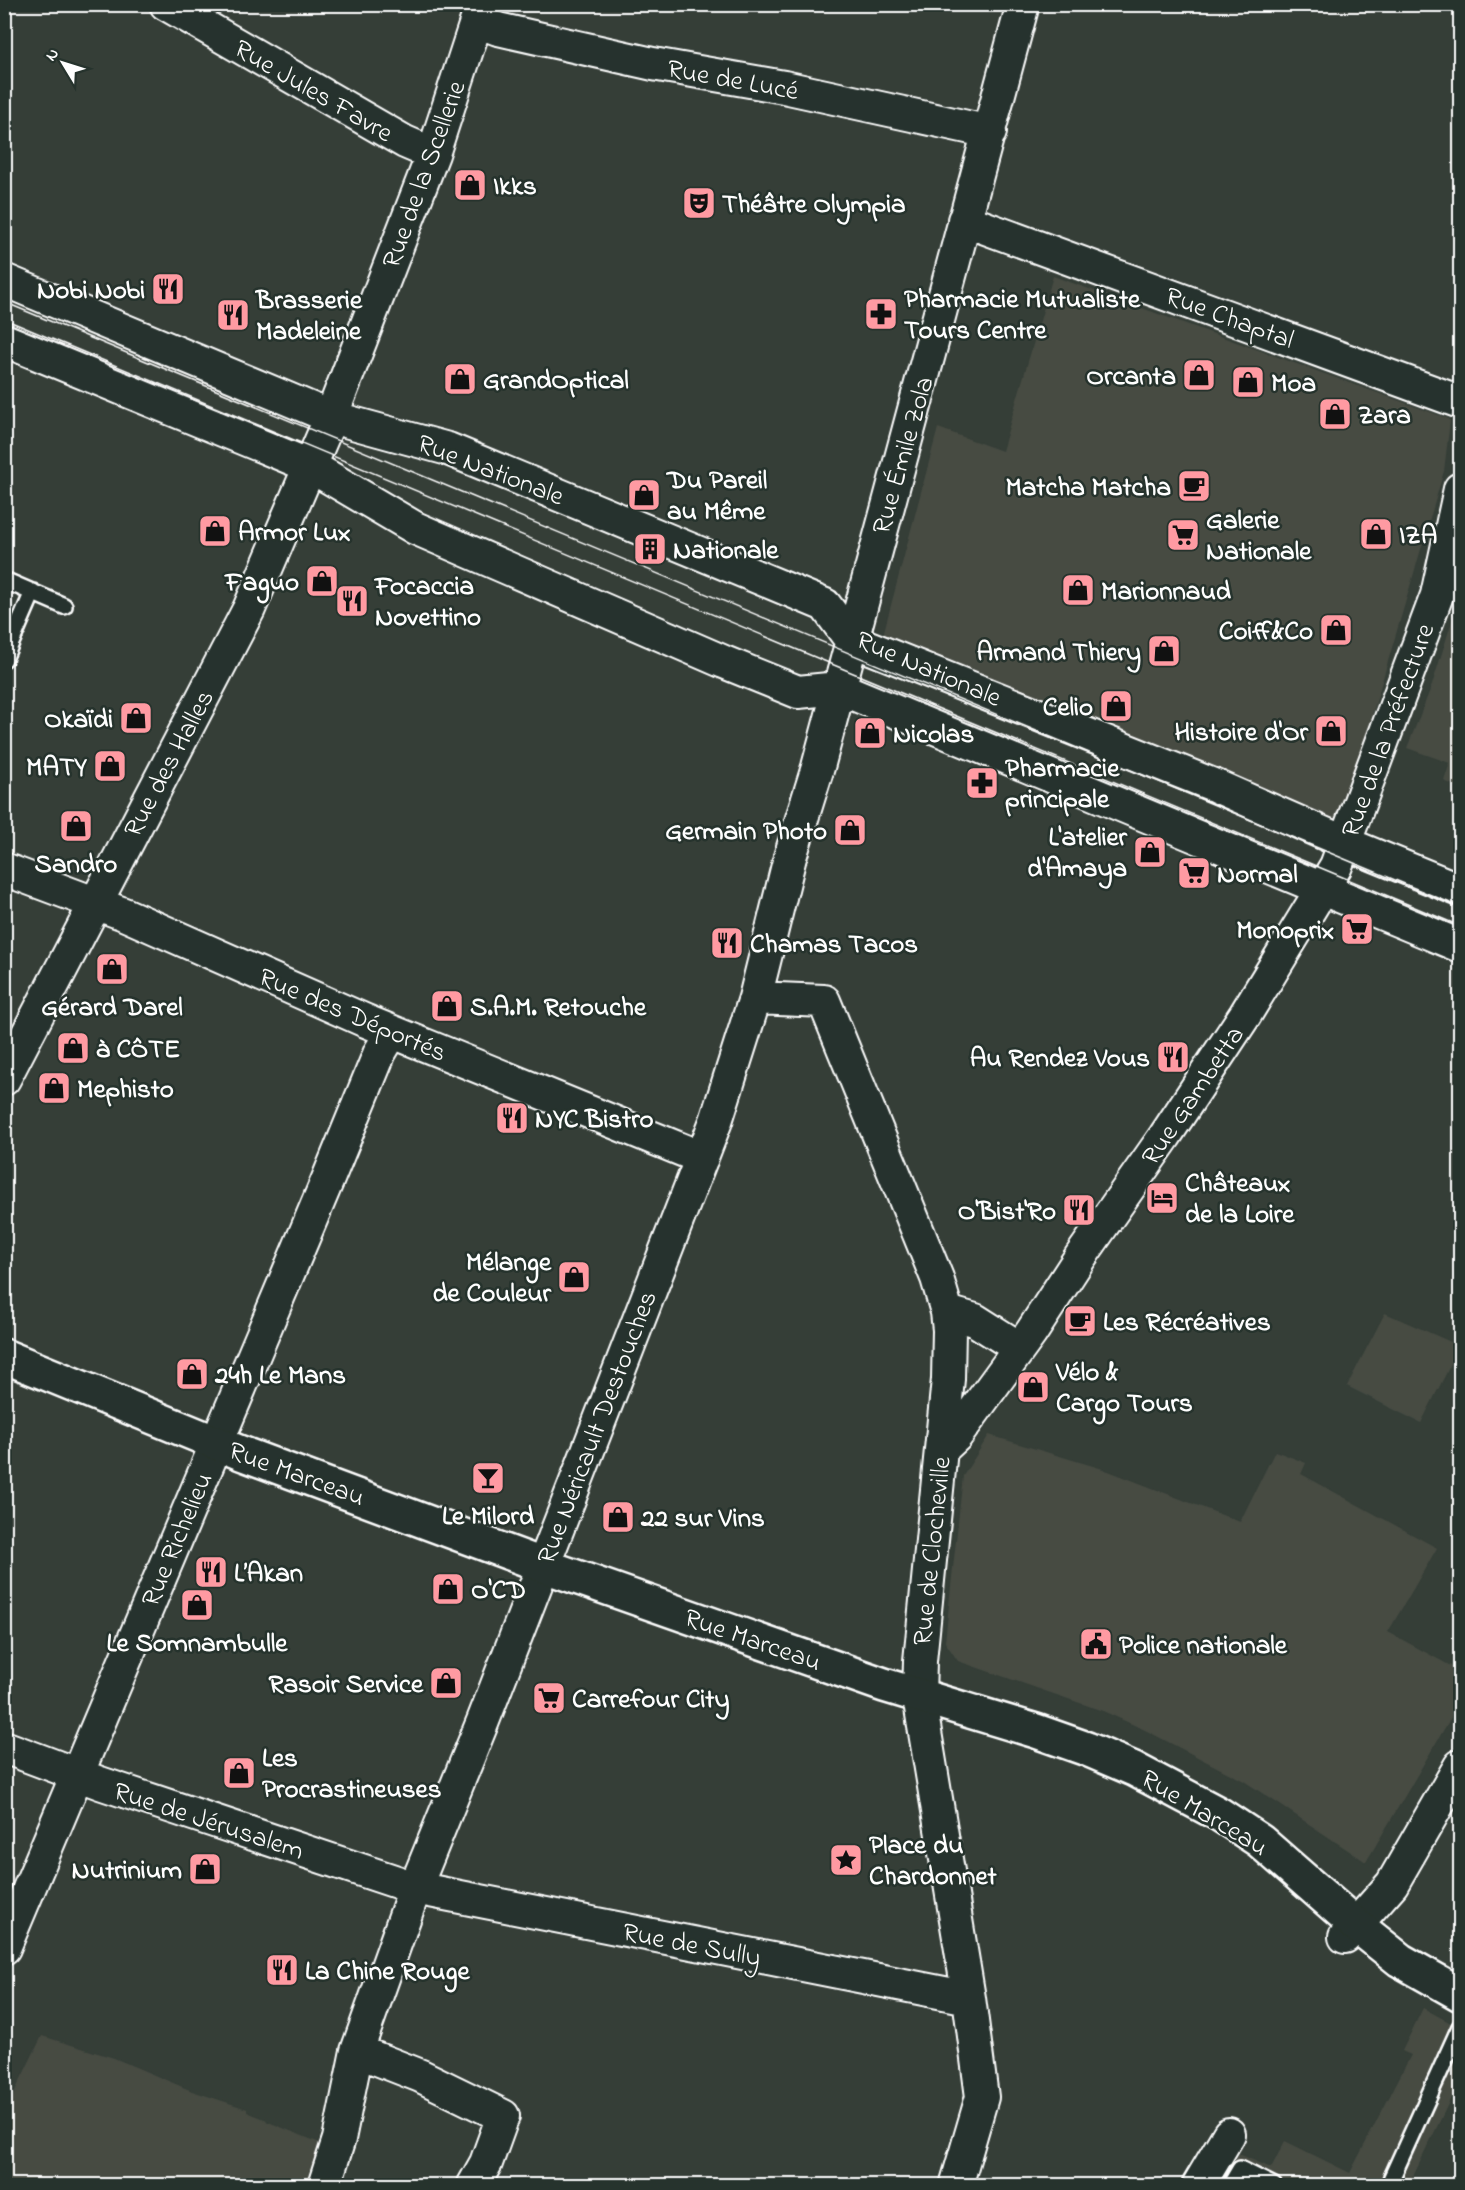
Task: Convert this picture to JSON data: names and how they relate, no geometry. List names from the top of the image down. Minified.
{"streets":{"street":["Rue de Lucé","Rue Jules Favre","Rue de la Scellerie","Rue Chaptal","Rue Émile Zola","Rue Nationale","Rue de la Préfecture","Rue des Halles","Rue des Déportés","Rue Gambetta","Rue Néricault Destouches","Rue Marceau","Rue Richelieu","Rue de Clocheville","Rue de Jérusalem","Rue de Sully"]},"crossings":[["Rue de Lucé","Rue de la Scellerie"],["Rue de Lucé","Rue Émile Zola"],["Rue Jules Favre","Rue de la Scellerie"],["Rue de la Scellerie","Rue Nationale"],["Rue de la Scellerie","Rue des Halles"],["Rue Chaptal","Rue Émile Zola"],["Rue Émile Zola","Rue Nationale"],["Rue Émile Zola","Rue Néricault Destouches"],["Rue Nationale","Rue de la Préfecture"],["Rue Nationale","Rue des Halles"],["Rue Nationale","Rue Gambetta"],["Rue Nationale","Rue Néricault Destouches"],["Rue de la Préfecture","Rue Gambetta"],["Rue des Halles","Rue des Déportés"],["Rue des Déportés","Rue Néricault Destouches"],["Rue des Déportés","Rue Richelieu"],["Rue Gambetta","Rue de Clocheville"],["Rue Néricault Destouches","Rue Marceau"],["Rue Néricault Destouches","Rue de Clocheville"],["Rue Néricault Destouches","Rue de Jérusalem"],["Rue Néricault Destouches","Rue de Sully"],["Rue Marceau","Rue Richelieu"],["Rue Marceau","Rue de Clocheville"],["Rue Richelieu","Rue de Jérusalem"],["Rue de Clocheville","Rue de Sully"],["Rue de Jérusalem","Rue de Sully"]],"places":{"shop":["Ikks","Orcanta","GrandOptical","Moa","Zara","Du Pareil au Même","Armor Lux","IZA","Faguo","Marionnaud","Coiff&Co","Armand Thiery","Celio","Okaïdi","Histoire d'Or","Nicolas","MATY","Sandro","Germain Photo","L'atelier d'Amaya","Gérard Darel","S.A.M. Retouche","à CÔTE","Mephisto","Mélange de Couleur","24h Le Mans","Vélo & Cargo Tours","22 sur Vins","O'CD","Le Somnambulle","Rasoir Service","Les Procrastineuses","Nutrinium"],"theatre":["Théâtre Olympia"],"restaurant":["Nobi Nobi","Brasserie Madeleine","Focaccia Novettino","Chamas Tacos","Au Rendez Vous","NYC Bistro","O'Bist'Ro","L’Akan","La Chine Rouge"],"pharmacy":["Pharmacie Mutualiste Tours Centre","Pharmacie principale"],"cafe":["Matcha Matcha","Les Récréatives"],"supermarket":["Galerie Nationale","Normal","Monoprix","Carrefour City"],"building":["Nationale"],"hotel":["Châteaux de la Loire"],"bar":["Le Milord"],"public building":["Police nationale"],"place":["Place du Chardonnet"]},"north":"top left"}
